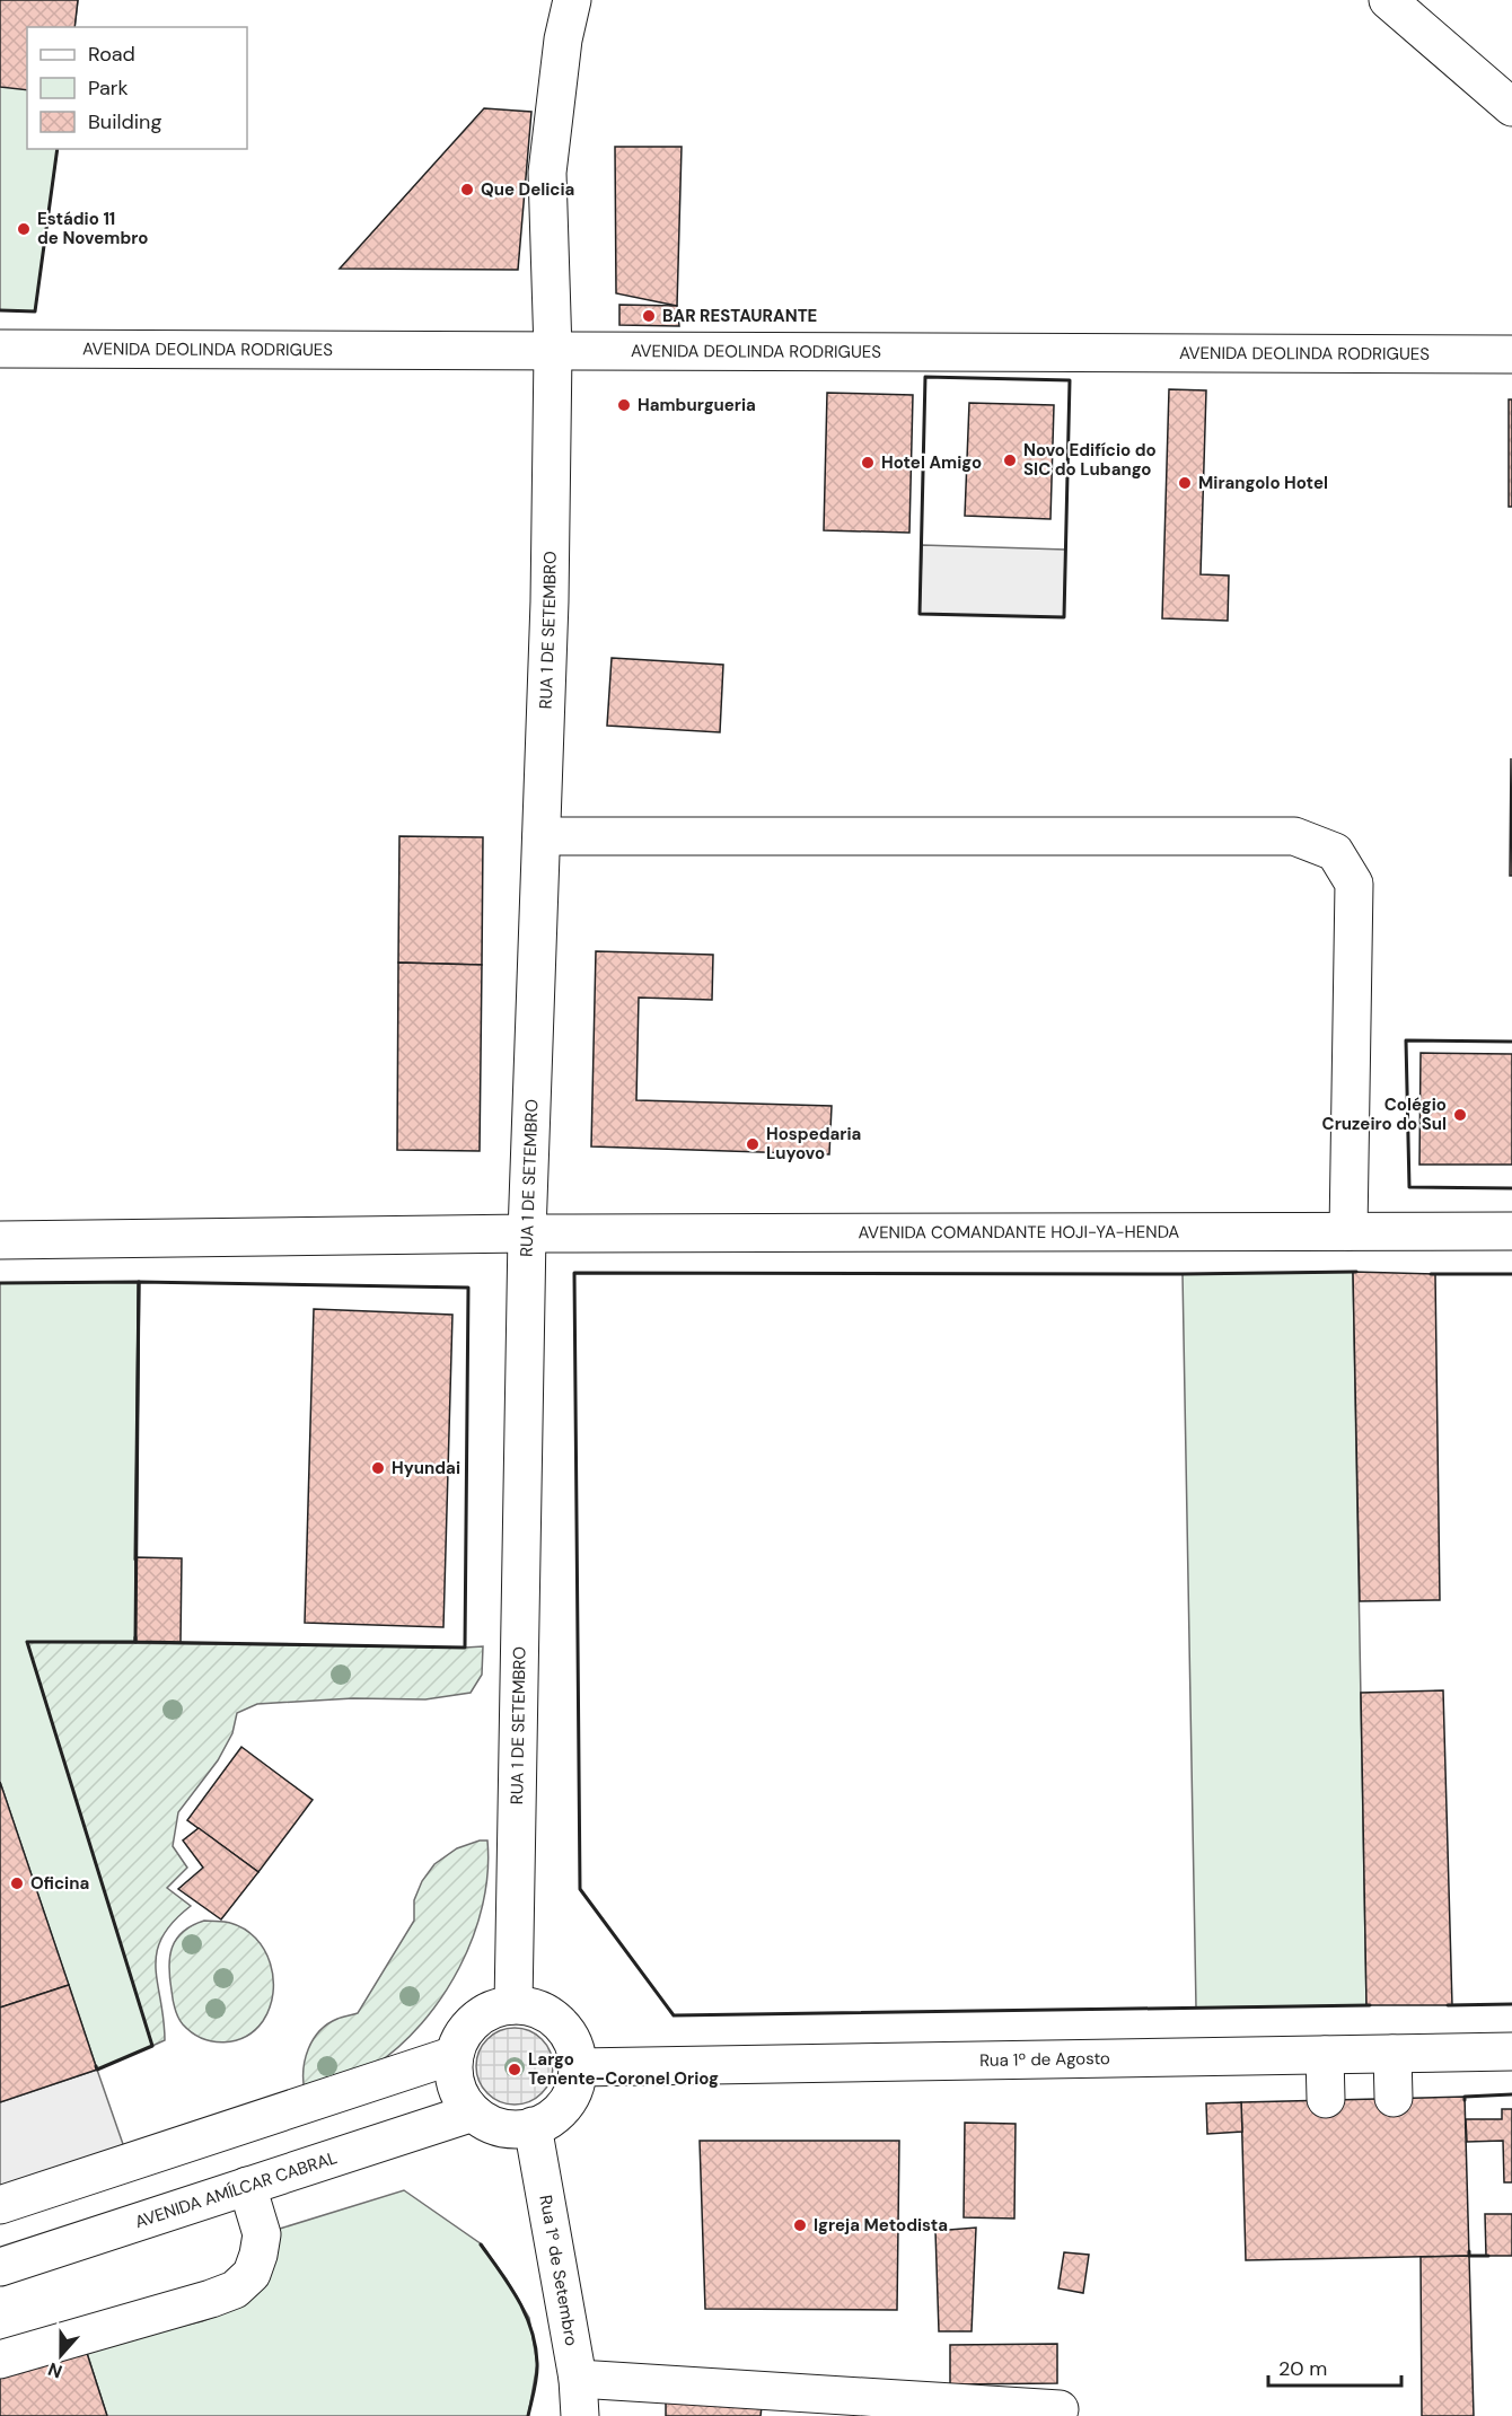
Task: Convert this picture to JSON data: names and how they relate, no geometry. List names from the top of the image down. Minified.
{"streets":{"street":["AVENIDA DEOLINDA RODRIGUES","RUA 1 DE SETEMBRO","AVENIDA COMANDANTE HOJI-YA-HENDA","Rua 1º de Agosto","AVENIDA AMÍLCAR CABRAL","Rua 1º de Setembro"]},"crossings":[["AVENIDA DEOLINDA RODRIGUES","RUA 1 DE SETEMBRO"],["RUA 1 DE SETEMBRO","AVENIDA COMANDANTE HOJI-YA-HENDA"],["RUA 1 DE SETEMBRO","Rua 1º de Agosto"],["RUA 1 DE SETEMBRO","AVENIDA AMÍLCAR CABRAL"],["RUA 1 DE SETEMBRO","Rua 1º de Setembro"],["Rua 1º de Agosto","AVENIDA AMÍLCAR CABRAL"],["Rua 1º de Agosto","Rua 1º de Setembro"],["AVENIDA AMÍLCAR CABRAL","Rua 1º de Setembro"]],"places":["Que Delicia","Estádio 11 de Novembro","BAR RESTAURANTE","Hamburgueria","Novo Edifício do SIC do Lubango","Hotel Amigo","Mirangolo Hotel","Colégio Cruzeiro do Sul","Hospedaria Luyovo","Hyundai","Oficina","Largo Tenente-Coronel Oriog","Igreja Metodista"],"legend":["Road","Park","Building"],"scale_bar":"20 m","north":"bottom"}
